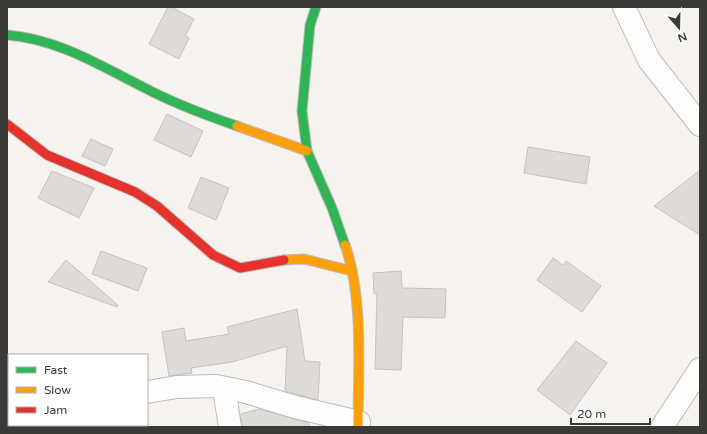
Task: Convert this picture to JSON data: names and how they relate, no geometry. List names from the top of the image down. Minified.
{"legend":["Fast","Slow","Jam"],"scale_bar":"20 m","north":"bottom"}
